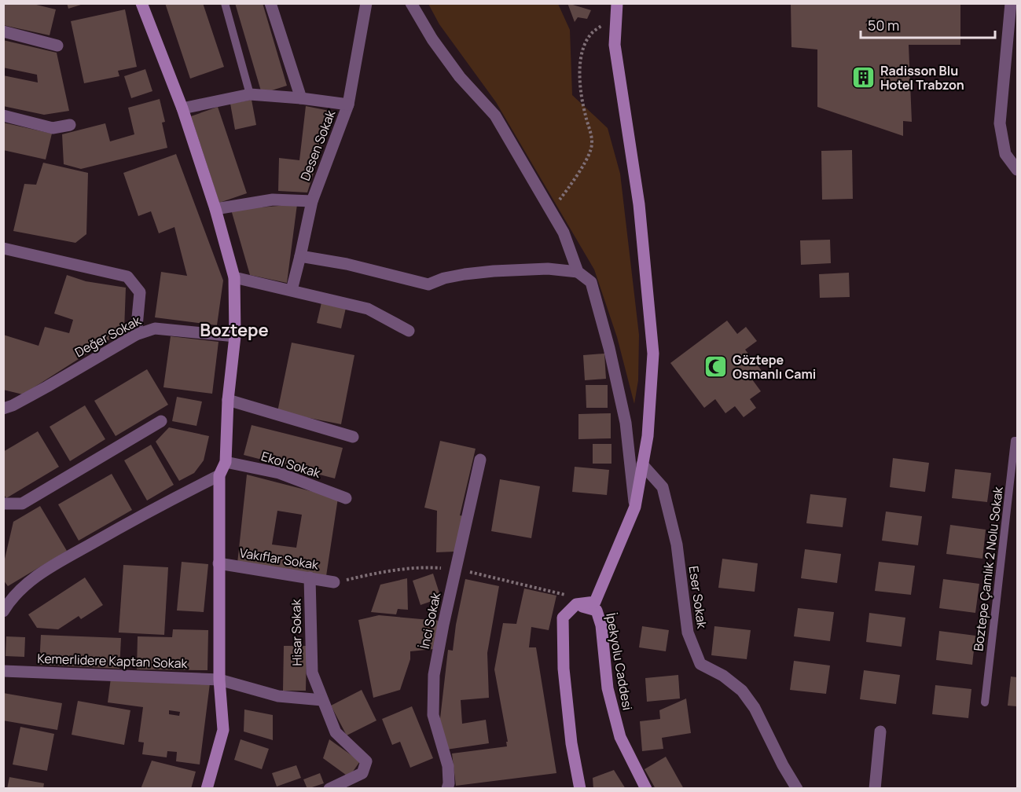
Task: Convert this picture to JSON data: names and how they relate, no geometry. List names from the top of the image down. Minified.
{"streets":{"street":["Desen Sokak","Değer Sokak","Ekol Sokak","Vakıflar Sokak","Eser Sokak","İnci Sokak","Hisar Sokak","Kemerlidere Kaptan Sokak","İpekyolu Caddesi"],"lane":["Boztepe Çamlık 2 Nolu Sokak"]},"crossings":[["Vakıflar Sokak","Hisar Sokak"],["Hisar Sokak","Kemerlidere Kaptan Sokak"]],"districts":["Boztepe"],"places":{"building":["Radisson Blu Hotel Trabzon"],"mosque":["Göztepe Osmanlı Cami"]},"scale_bar":"50 m"}
